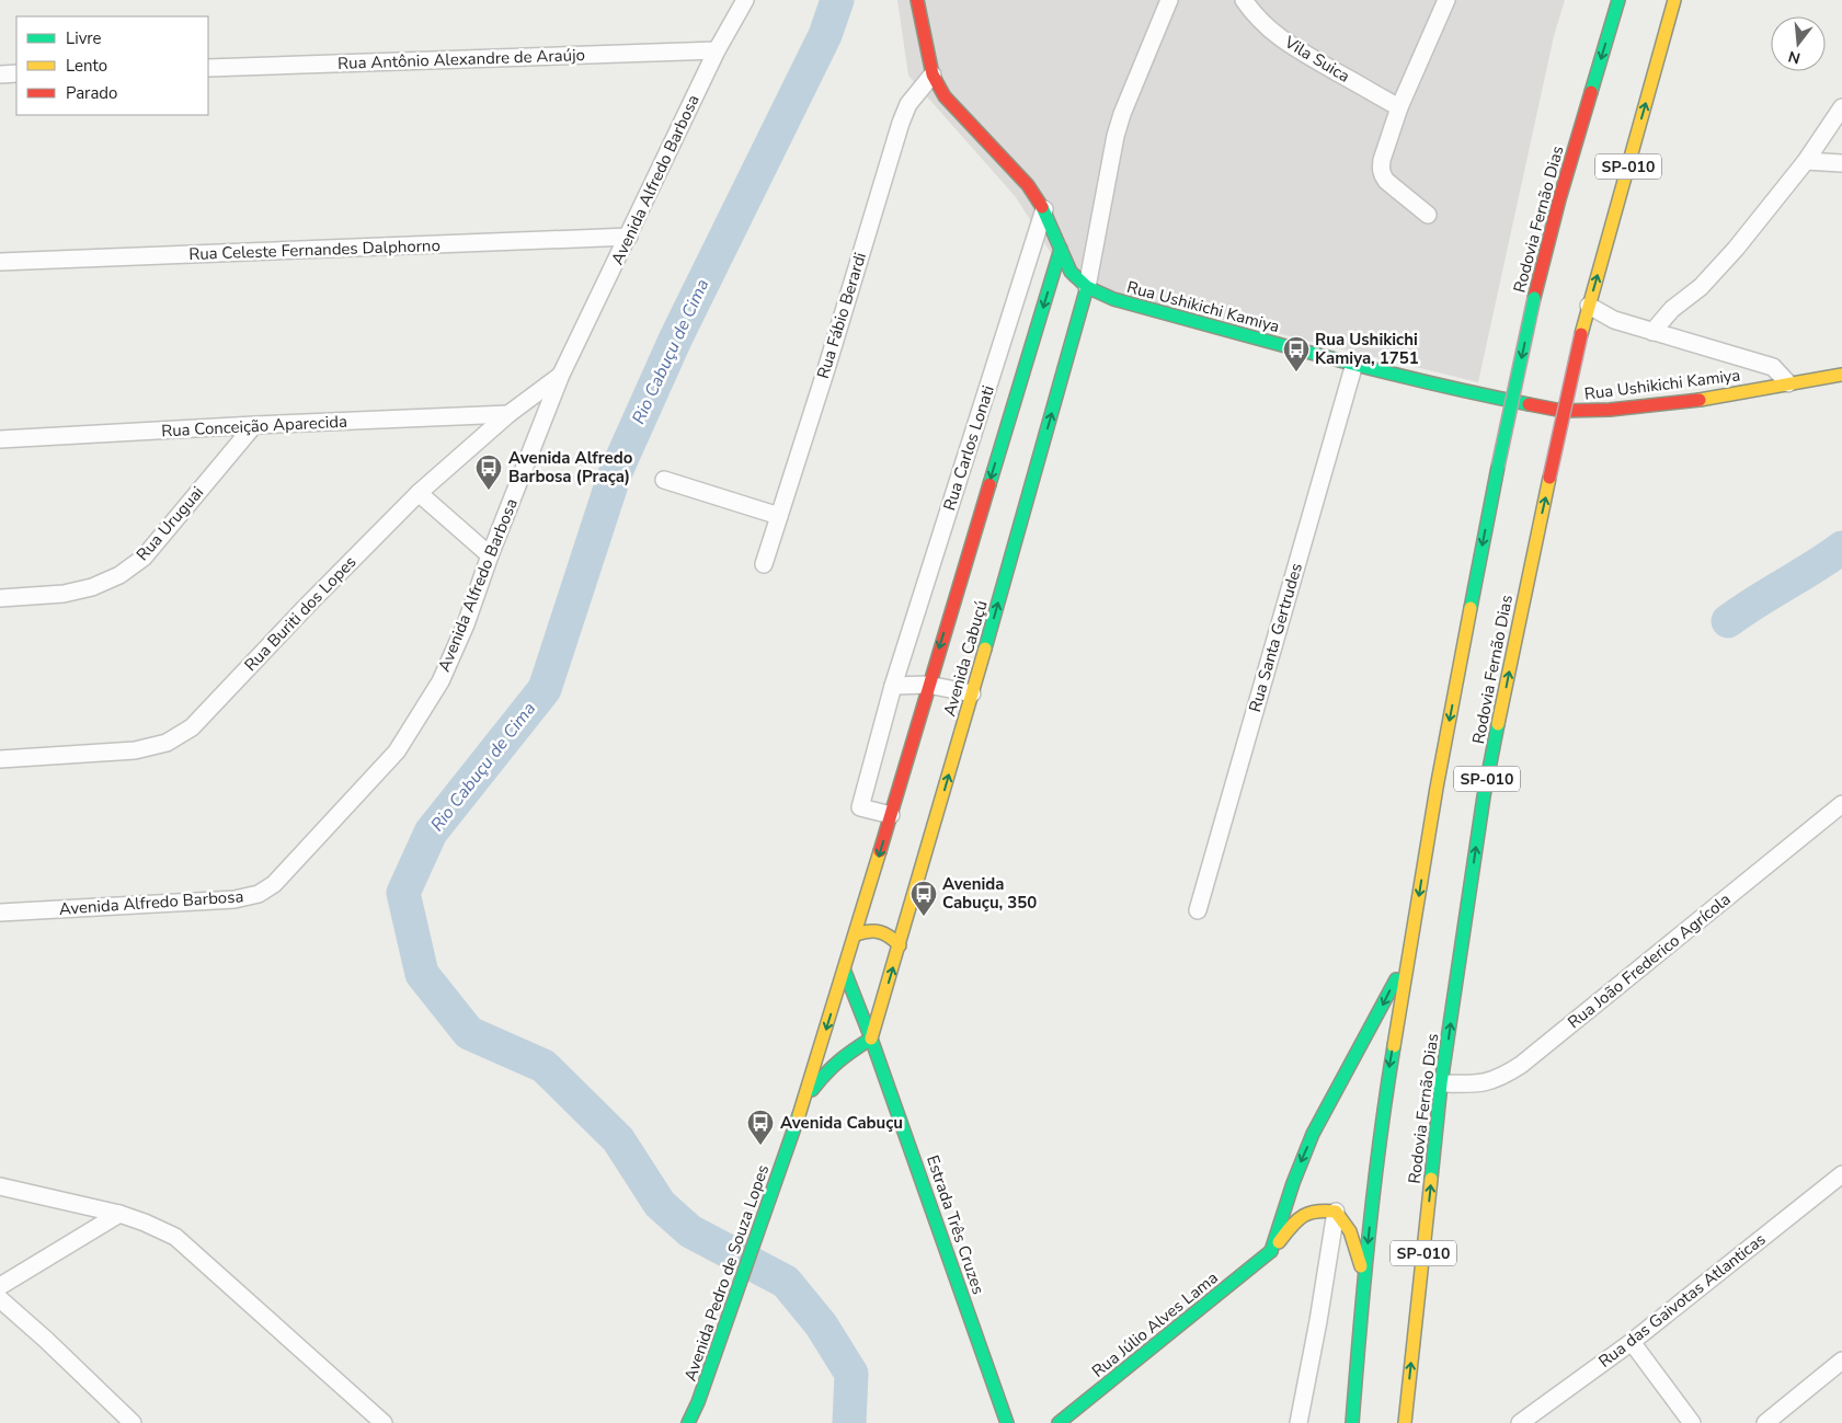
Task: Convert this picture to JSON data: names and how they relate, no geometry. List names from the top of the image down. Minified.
{"streets":{"main road":["SP-010","Rodovia Fernão Dias","Rua Ushikichi Kamiya","Avenida Cabuçú","Estrada Três Cruzes","Avenida Pedro de Souza Lopes","Rua Júlio Alves Lama"],"street":["Rua Antônio Alexandre de Araújo","Vila Suica","Avenida Alfredo Barbosa","Rua Celeste Fernandes Dalphorno","Rua Fábio Berardi","Rua Conceição Aparecida","Rua Carlos Lonati","Rua Uruguai","Rua Buriti dos Lopes","Rua Santa Gertrudes","Rua João Frederico Agrícola","Rua das Gaivotas Atlanticas"]},"crossings":[["Rua Antônio Alexandre de Araújo","Avenida Alfredo Barbosa"],["Avenida Alfredo Barbosa","Rua Celeste Fernandes Dalphorno"],["Avenida Alfredo Barbosa","Rua Buriti dos Lopes"],["Rodovia Fernão Dias","Rua João Frederico Agrícola"],["Rua Ushikichi Kamiya","Rua Fábio Berardi"],["Rua Ushikichi Kamiya","Rua Carlos Lonati"],["Rua Ushikichi Kamiya","Rua Santa Gertrudes"],["Rua Ushikichi Kamiya","Avenida Cabuçú"],["Rua Conceição Aparecida","Rua Uruguai"],["Rua Conceição Aparecida","Rua Buriti dos Lopes"],["Rua Carlos Lonati","Avenida Cabuçú"],["Avenida Cabuçú","Estrada Três Cruzes"],["Avenida Cabuçú","Avenida Pedro de Souza Lopes"],["Estrada Três Cruzes","Avenida Pedro de Souza Lopes"]],"water":["Rio Cabuçu de Cima"],"places":{"bus stop":["Rua Ushikichi Kamiya, 1751","Avenida Alfredo Barbosa (Praça)","Avenida Cabuçu, 350","Avenida Cabuçu"]},"legend":["Livre","Lento","Parado"],"north":"bottom"}
